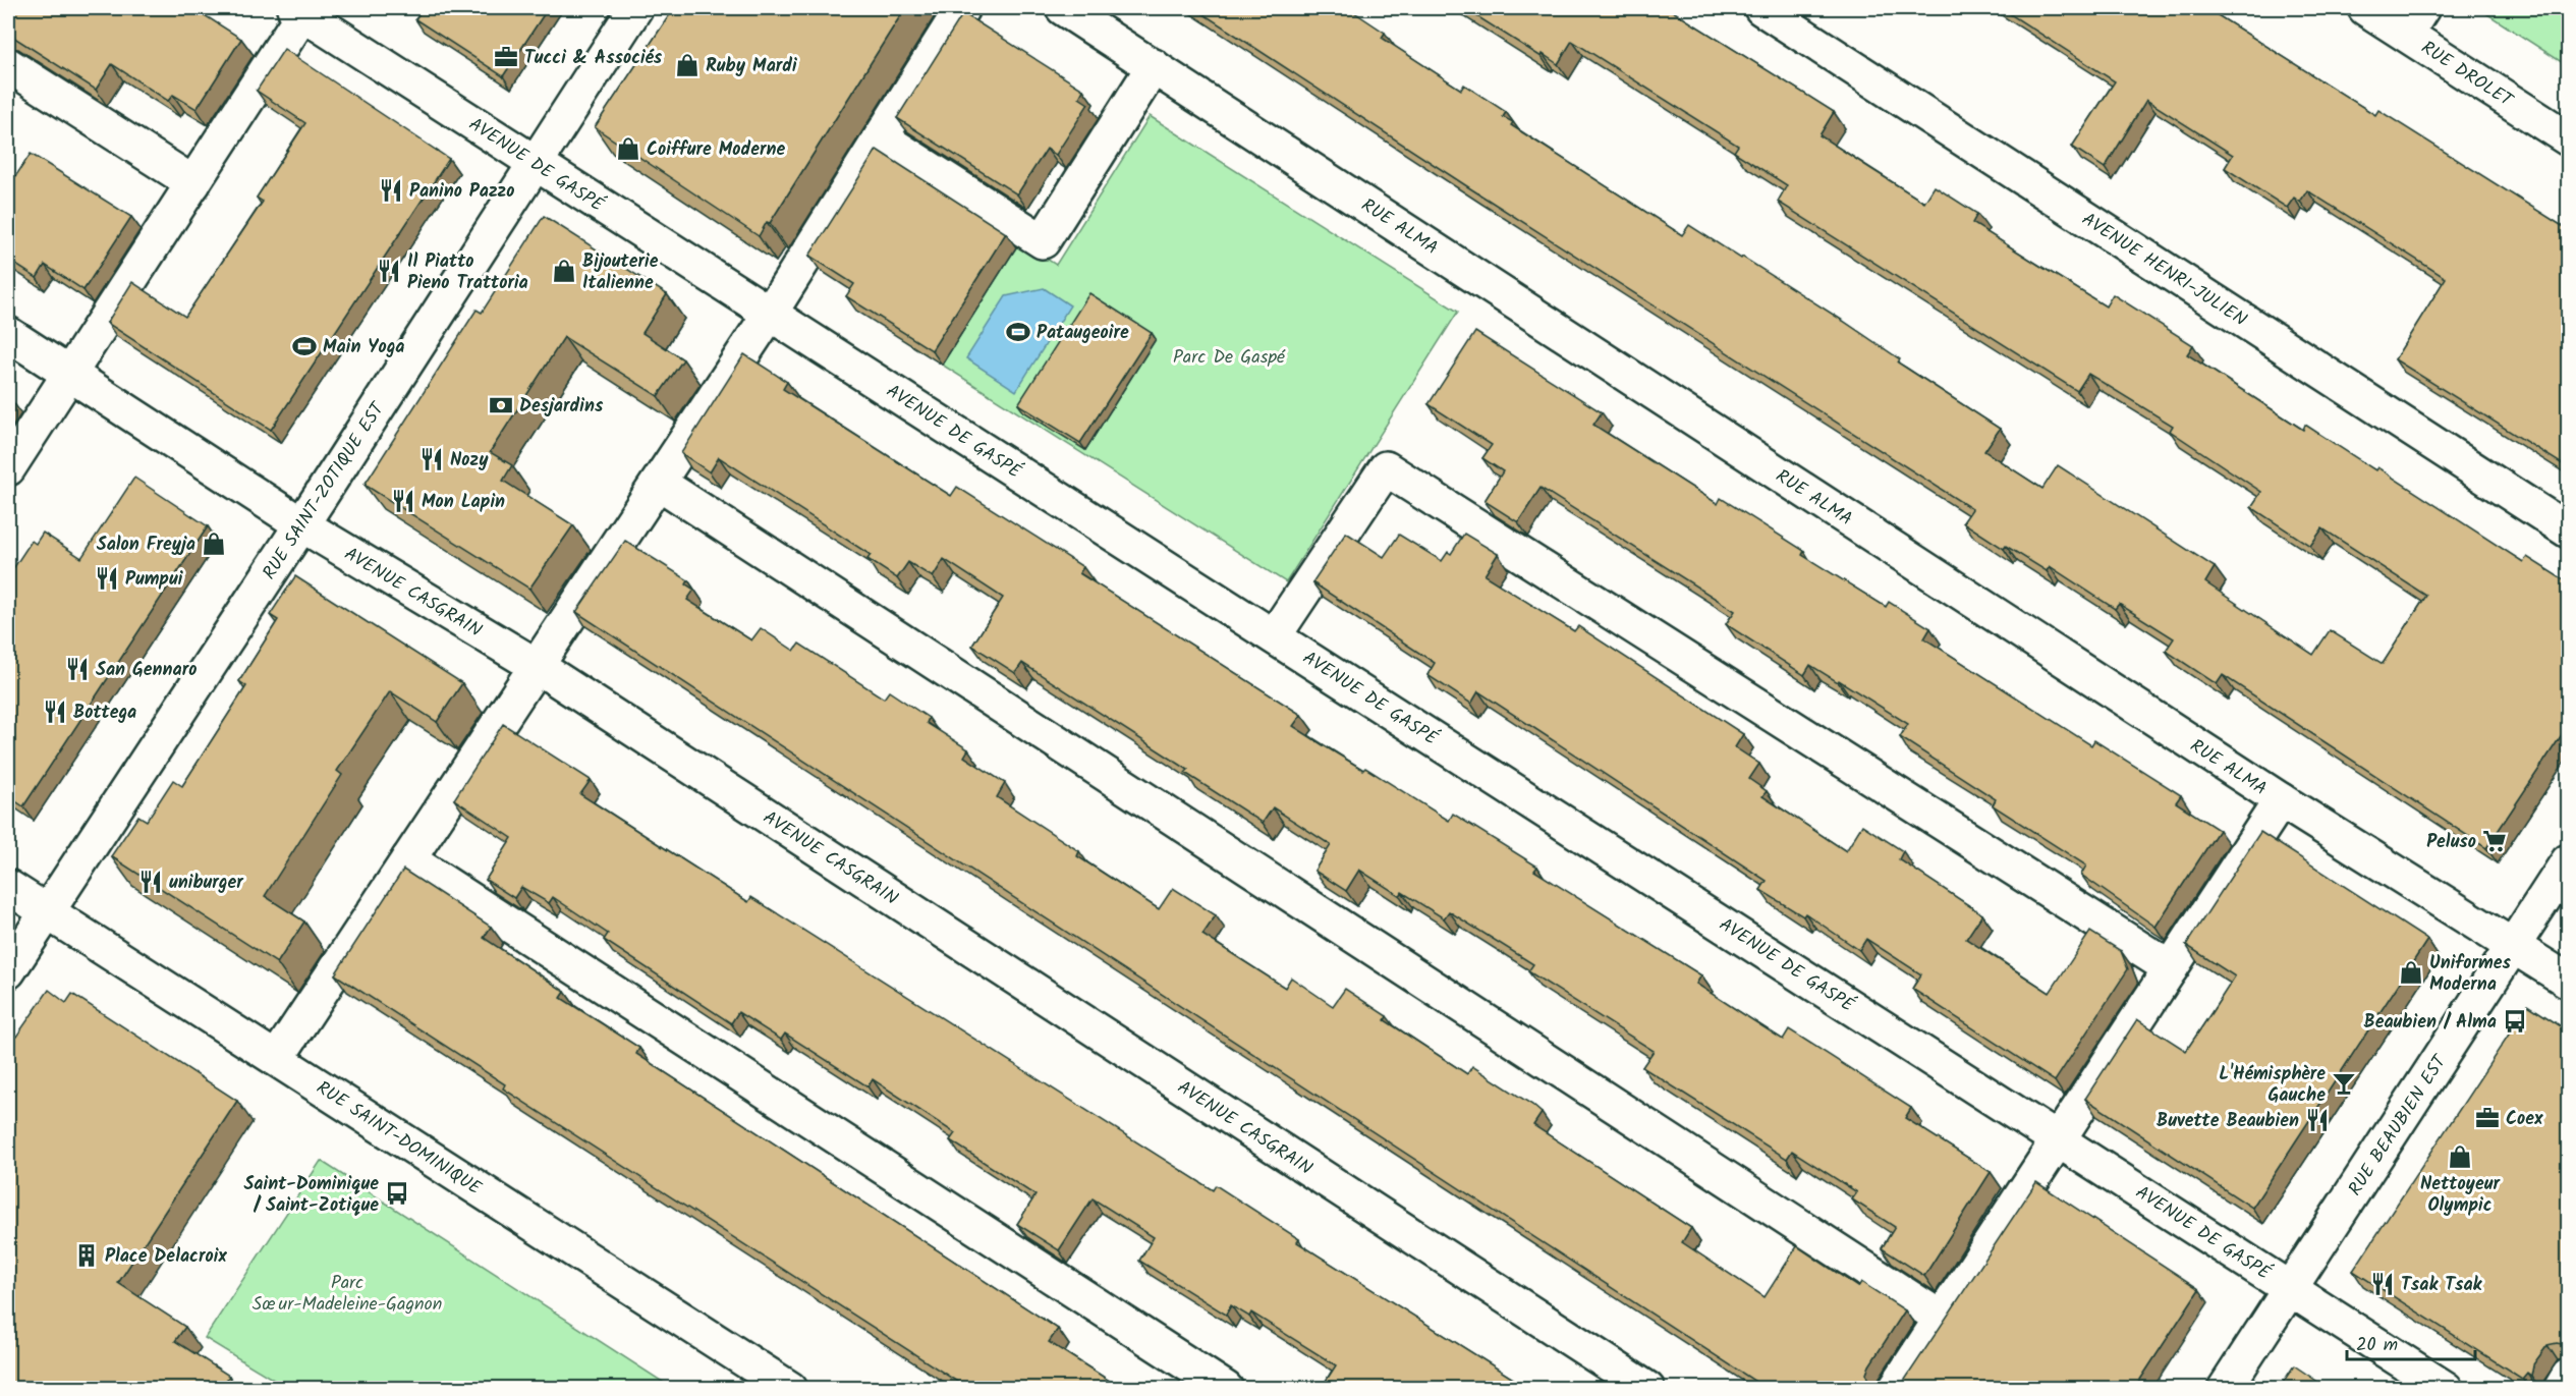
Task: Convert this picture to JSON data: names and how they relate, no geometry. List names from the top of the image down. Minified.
{"streets":{"street":["RUE DROLET","AVENUE DE GASPÉ","RUE ALMA","AVENUE HENRI-JULIEN","RUE SAINT-ZOTIQUE EST","AVENUE CASGRAIN","RUE BEAUBIEN EST","RUE SAINT-DOMINIQUE"]},"crossings":[["AVENUE DE GASPÉ","RUE SAINT-ZOTIQUE EST"],["AVENUE DE GASPÉ","RUE BEAUBIEN EST"],["RUE ALMA","RUE BEAUBIEN EST"],["RUE SAINT-ZOTIQUE EST","AVENUE CASGRAIN"],["RUE SAINT-ZOTIQUE EST","RUE SAINT-DOMINIQUE"]],"parks":["Parc De Gaspé","Parc Sœur-Madeleine-Gagnon"],"places":{"office":["Tucci & Associés","Coex"],"shop":["Ruby Mardi","Coiffure Moderne","Bijouterie Italienne","Salon Freyja","Uniformes Moderna","Nettoyeur Olympic"],"restaurant":["Panino Pazzo","Il Piatto Pieno Trattoria","Nozy","Mon Lapin","Pumpui","San Gennaro","Bottega","uniburger","Buvette Beaubien","Tsak Tsak"],"sports":["Pataugeoire","Main Yoga"],"bank":["Desjardins"],"supermarket":["Peluso"],"bus stop":["Beaubien / Alma","Saint-Dominique / Saint-Zotique"],"bar":["L'Hémisphère Gauche"],"building":["Place Delacroix"]},"scale_bar":"20 m"}
